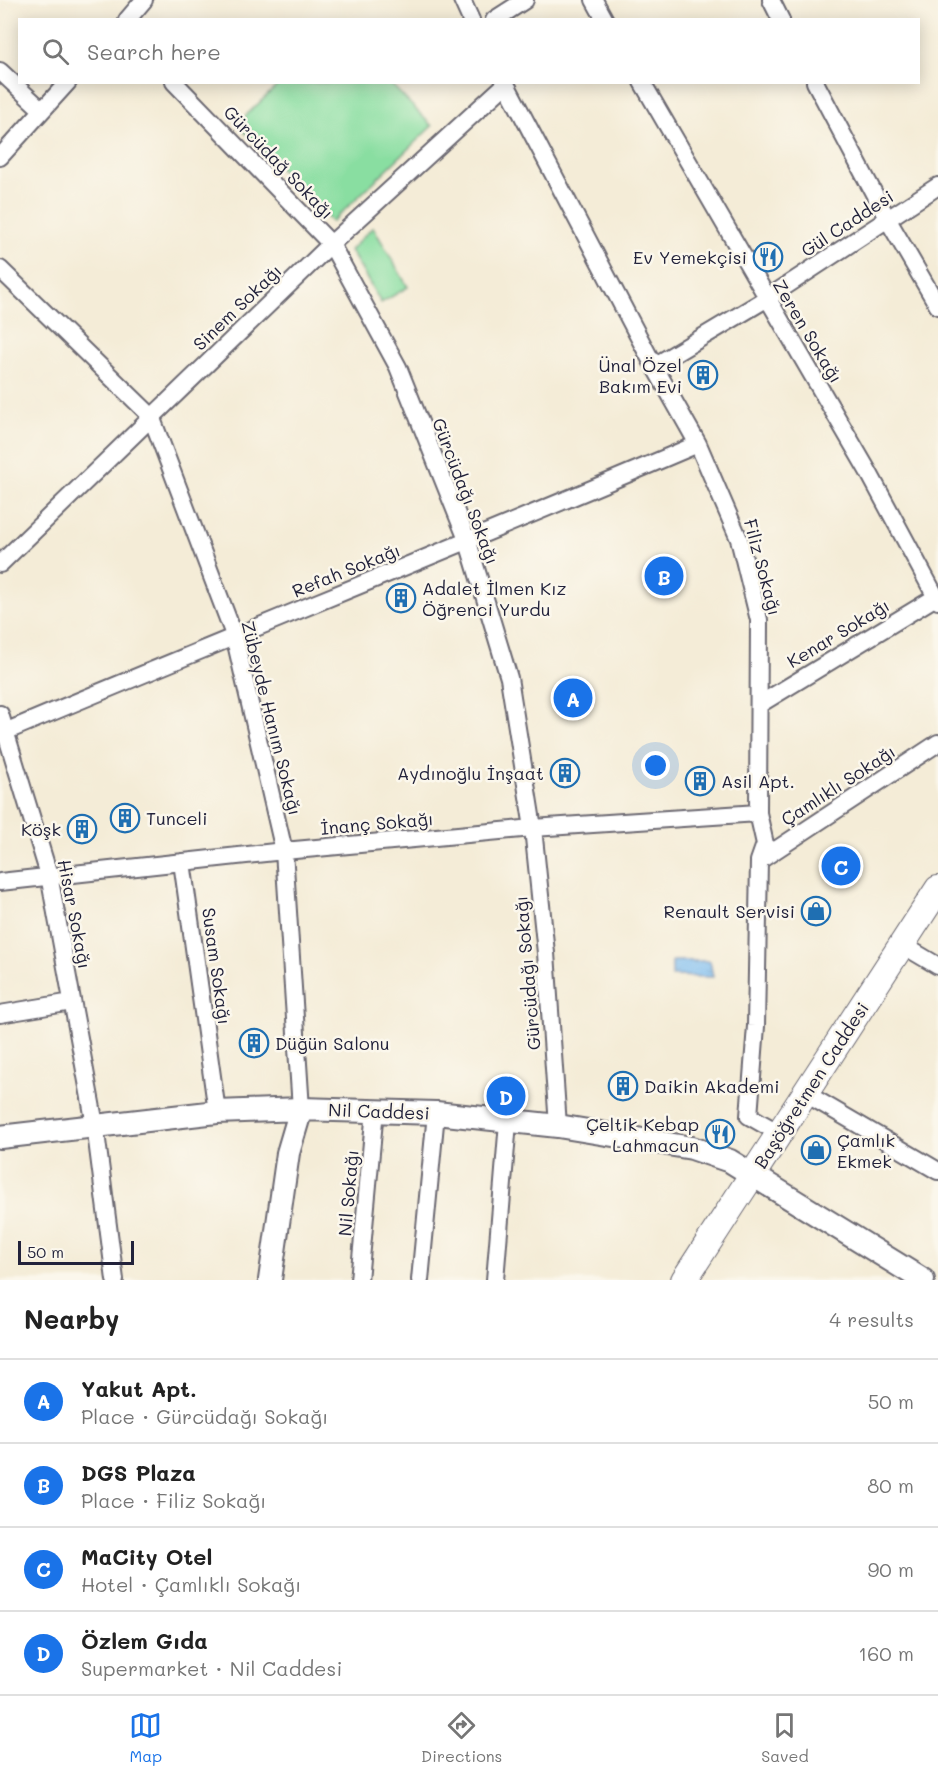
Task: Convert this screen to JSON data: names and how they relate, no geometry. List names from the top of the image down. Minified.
{"streets":{"main road":["Başöğretmen Caddesi"],"street":["Gürcüdağ Sokağı","Gül Caddesi","Sinem Sokağı","Zeren Sokağı","Gürcüdağı Sokağı","Filiz Sokağı","Refah Sokağı","Kenar Sokağı","Zübeyde Hanım Sokağı","Çamlıklı Sokağı","İnanç Sokağı","Hisar Sokağı","Susam Sokağı","Nil Caddesi","Nil Sokağı"]},"crossings":[["Gürcüdağ Sokağı","Sinem Sokağı"],["Gürcüdağ Sokağı","Gürcüdağı Sokağı"],["Gül Caddesi","Zeren Sokağı"],["Gül Caddesi","Filiz Sokağı"],["Sinem Sokağı","Gürcüdağı Sokağı"],["Sinem Sokağı","Zübeyde Hanım Sokağı"],["Zeren Sokağı","Kenar Sokağı"],["Gürcüdağı Sokağı","Refah Sokağı"],["Gürcüdağı Sokağı","İnanç Sokağı"],["Gürcüdağı Sokağı","Nil Caddesi"],["Filiz Sokağı","Refah Sokağı"],["Filiz Sokağı","Kenar Sokağı"],["Filiz Sokağı","Çamlıklı Sokağı"],["Filiz Sokağı","İnanç Sokağı"],["Filiz Sokağı","Başöğretmen Caddesi"],["Refah Sokağı","Zübeyde Hanım Sokağı"],["Refah Sokağı","Hisar Sokağı"],["Zübeyde Hanım Sokağı","İnanç Sokağı"],["Zübeyde Hanım Sokağı","Nil Caddesi"],["İnanç Sokağı","Hisar Sokağı"],["İnanç Sokağı","Susam Sokağı"],["Hisar Sokağı","Nil Caddesi"],["Susam Sokağı","Nil Caddesi"],["Başöğretmen Caddesi","Nil Caddesi"],["Nil Caddesi","Nil Sokağı"]],"places":{"restaurant":["Ev Yemekçisi","Çeltik Kebap Lahmacun"],"building":["Ünal Özel Bakım Evi","Adalet İlmen Kız Öğrenci Yurdu","Aydınoğlu İnşaat","Asil Apt.","Tunceli","Köşk","Düğün Salonu","Daikin Akademi"],"shop":["Renault Servisi","Çamlık Ekmek"]},"scale_bar":"50 m","page":{"search":"Search here","pins":["B","A","C","D"],"scale":"50 m","heading":["Nearby","4 results"],"list":[{"mark":"A","name":"Yakut Apt.","note":"Place · Gürcüdağı Sokağı","value":"50 m"},{"mark":"B","name":"DGS Plaza","note":"Place · Filiz Sokağı","value":"80 m"},{"mark":"C","name":"MaCity Otel","note":"Hotel · Çamlıklı Sokağı","value":"90 m"},{"mark":"D","name":"Özlem Gıda","note":"Supermarket · Nil Caddesi","value":"160 m"}],"nav":["Map","Directions","Saved"]}}
